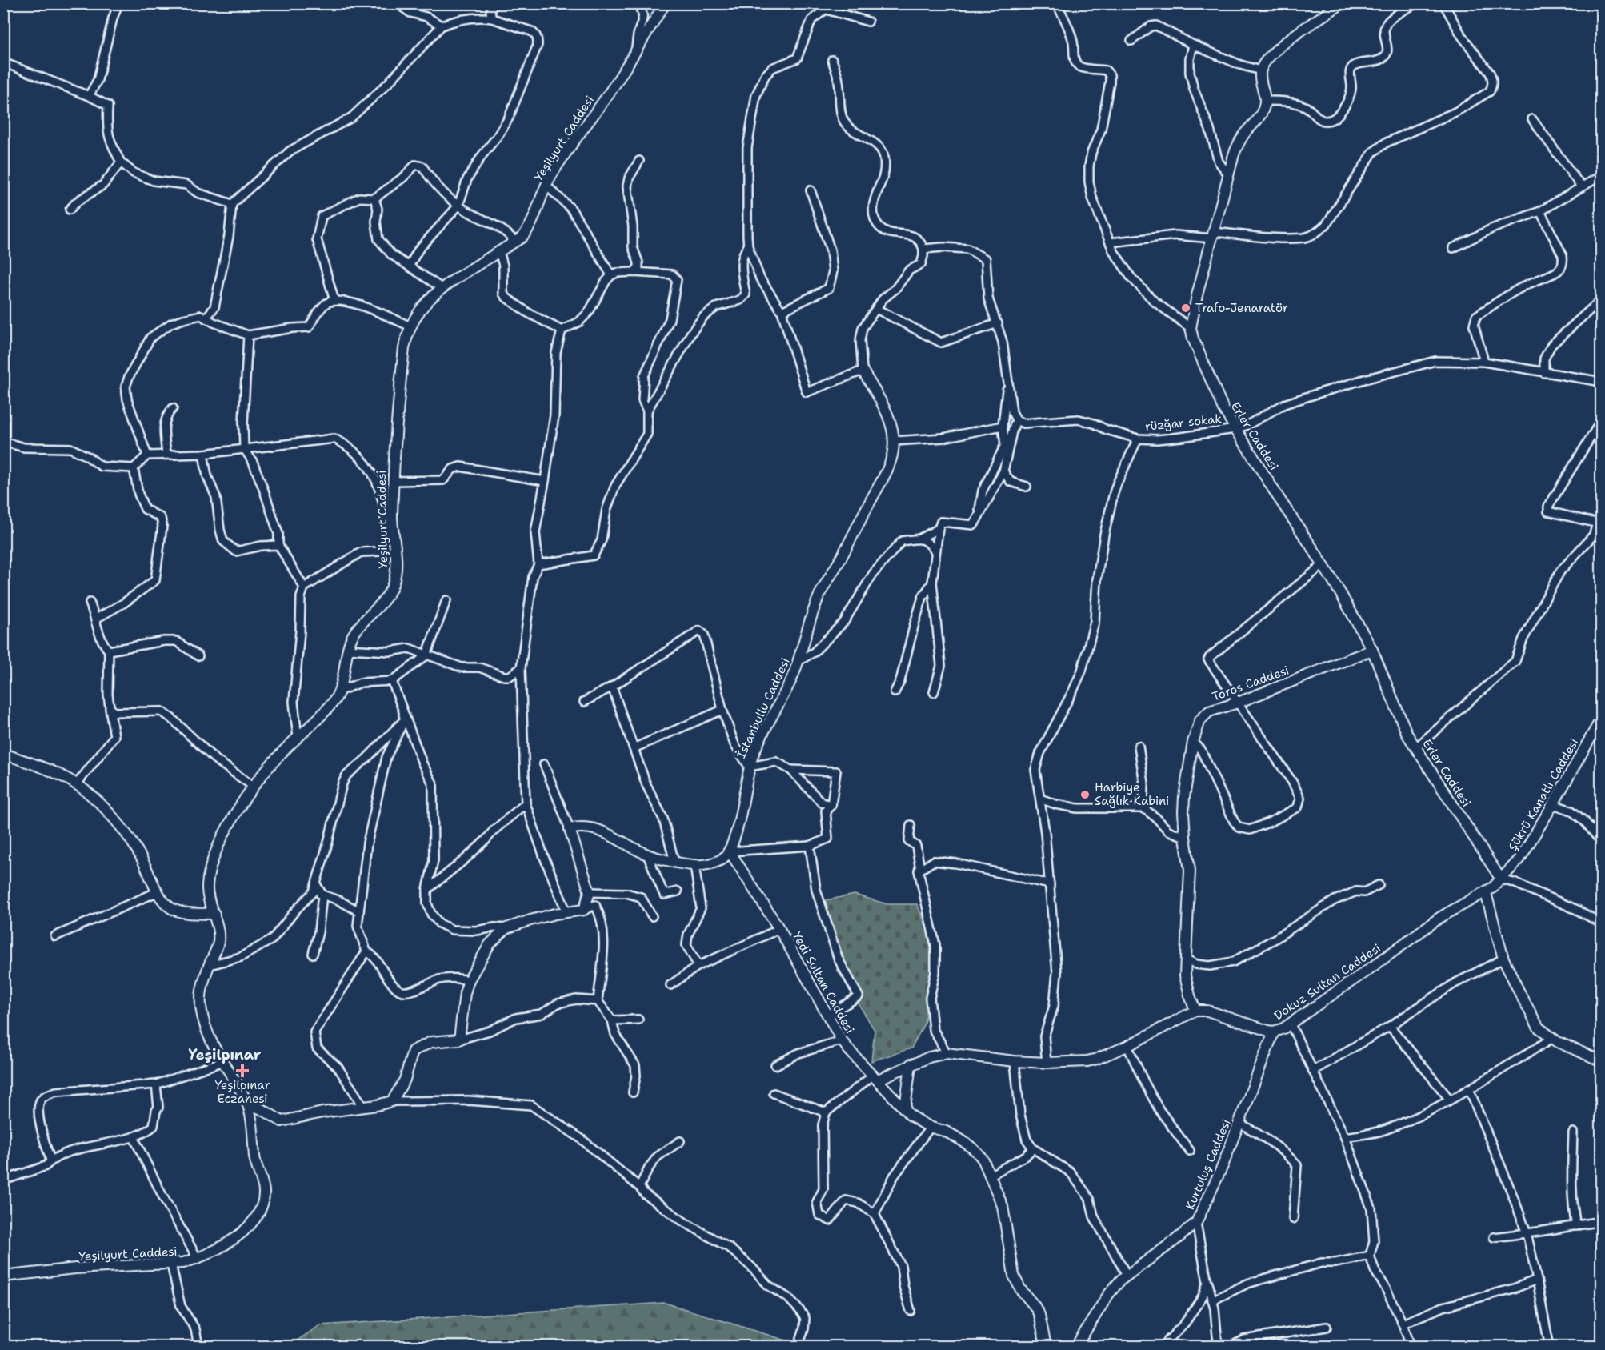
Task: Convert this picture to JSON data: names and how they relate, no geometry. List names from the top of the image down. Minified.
{"streets":{"street":["Yeşilyurt Caddesi","rüzğar sokak","Erler Caddesi","Toros Caddesi","İstanbullu Caddesi","Şükrü Kanatlı Caddesi","Dokuz Sultan Caddesi","Yedi Sultan Caddesi","Kurtuluş Caddesi"]},"crossings":[["rüzğar sokak","Erler Caddesi"],["Erler Caddesi","Toros Caddesi"],["Erler Caddesi","Şükrü Kanatlı Caddesi"],["Erler Caddesi","Dokuz Sultan Caddesi"],["Toros Caddesi","Dokuz Sultan Caddesi"],["İstanbullu Caddesi","Yedi Sultan Caddesi"],["Şükrü Kanatlı Caddesi","Dokuz Sultan Caddesi"],["Dokuz Sultan Caddesi","Kurtuluş Caddesi"]],"districts":["Yeşilpınar"],"places":{"other":["Trafo-Jenaratör","Harbiye Sağlık Kabini"],"health":["Yeşilpınar Eczanesi"]}}
